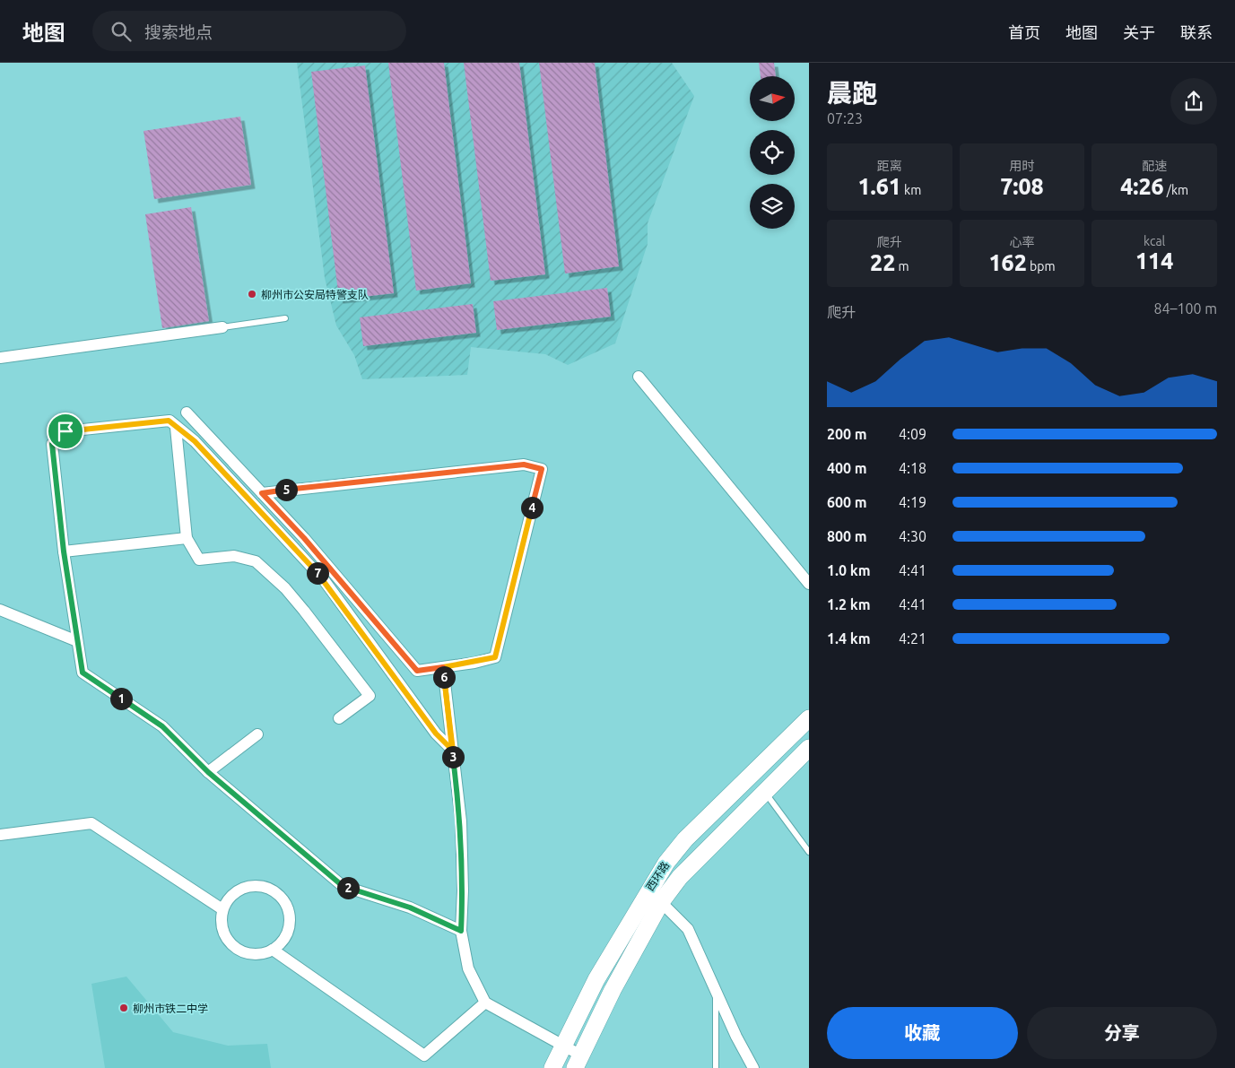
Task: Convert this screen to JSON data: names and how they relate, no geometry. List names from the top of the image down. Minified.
{"streets":{"main road":["西环路"]},"places":["柳州市公安局特警支队","柳州市铁二中学"],"north":"right","page":{"header":"地图","search":"搜索地点","nav":["首页","地图","关于","联系"],"heading":["晨跑","07:23"],"stats":[["距离","1.61 km"],["用时","7:08"],["配速","4:26 /km"],["爬升","22 m"],["心率","162 bpm"],["kcal","114"]],"chart":["爬升","84–100 m"],"list":[{"name":"200 m","note":"4:09"},{"name":"400 m","note":"4:18"},{"name":"600 m","note":"4:19"},{"name":"800 m","note":"4:30"},{"name":"1.0 km","note":"4:41"},{"name":"1.2 km","note":"4:41"},{"name":"1.4 km","note":"4:21"}],"pins":["5","4","7","6","1","3","2"],"buttons":["收藏","分享"]}}
